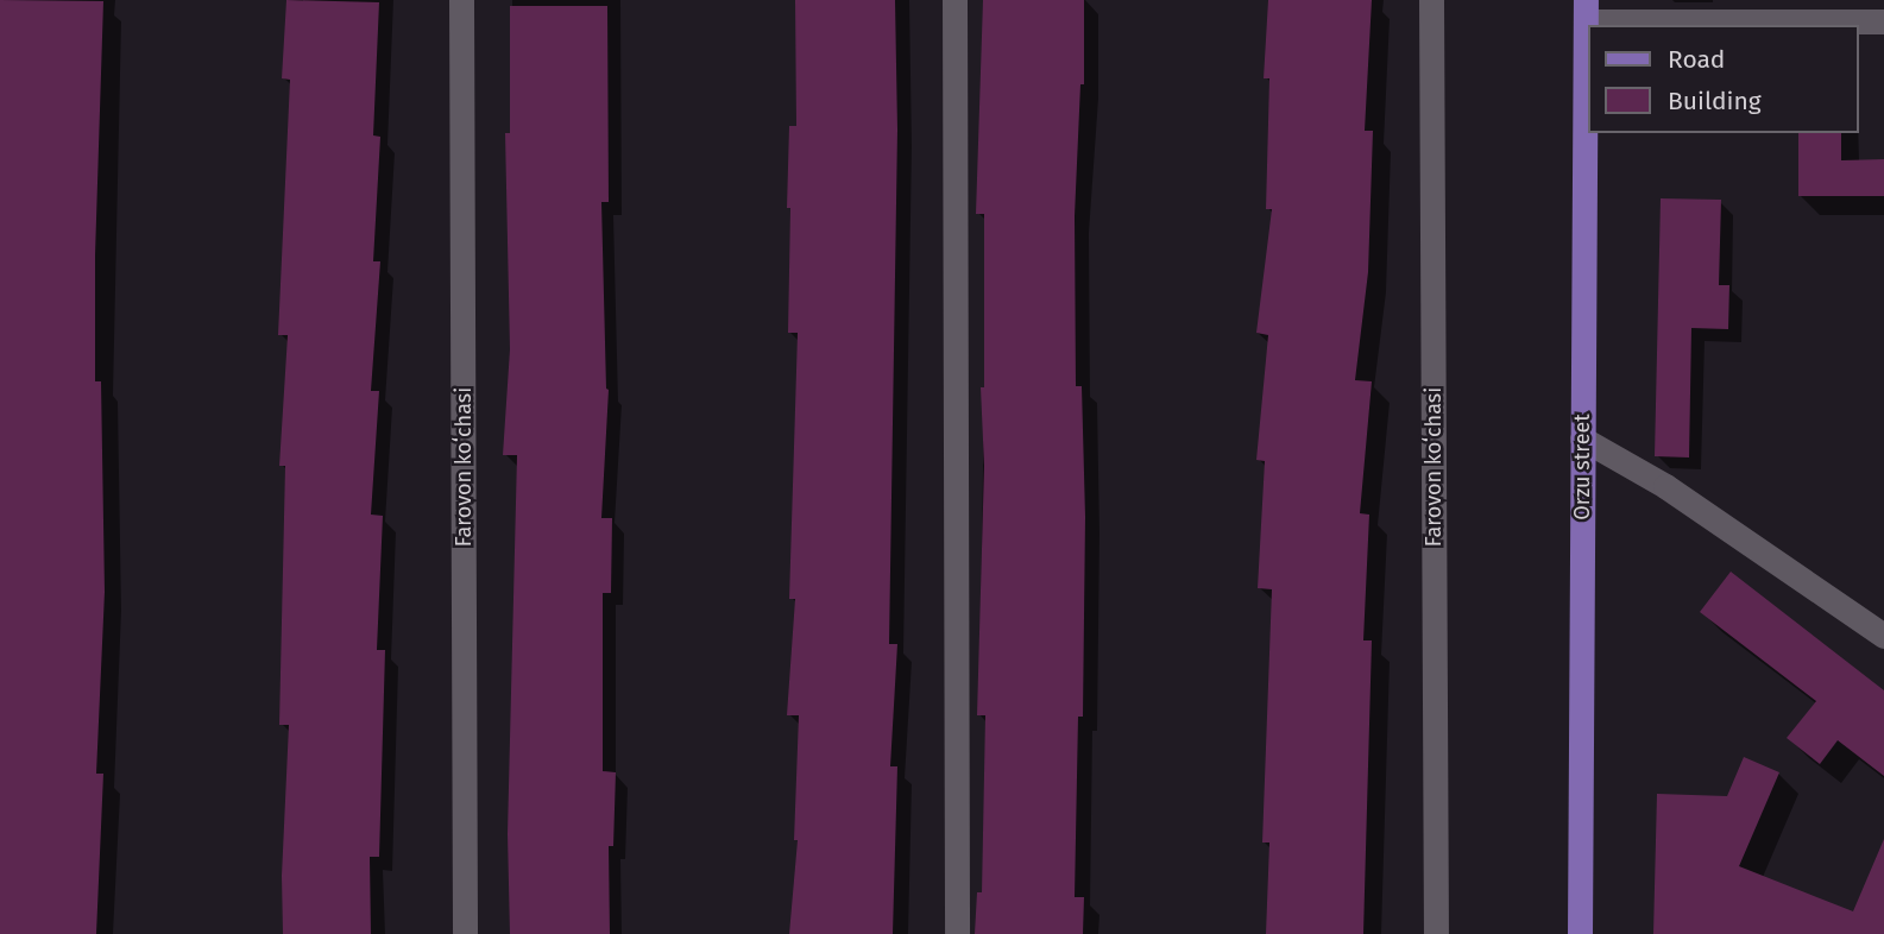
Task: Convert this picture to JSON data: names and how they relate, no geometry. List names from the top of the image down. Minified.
{"streets":{"main road":["Orzu street"],"street":["Farovon koʻchasi"]},"legend":["Road","Building"]}
